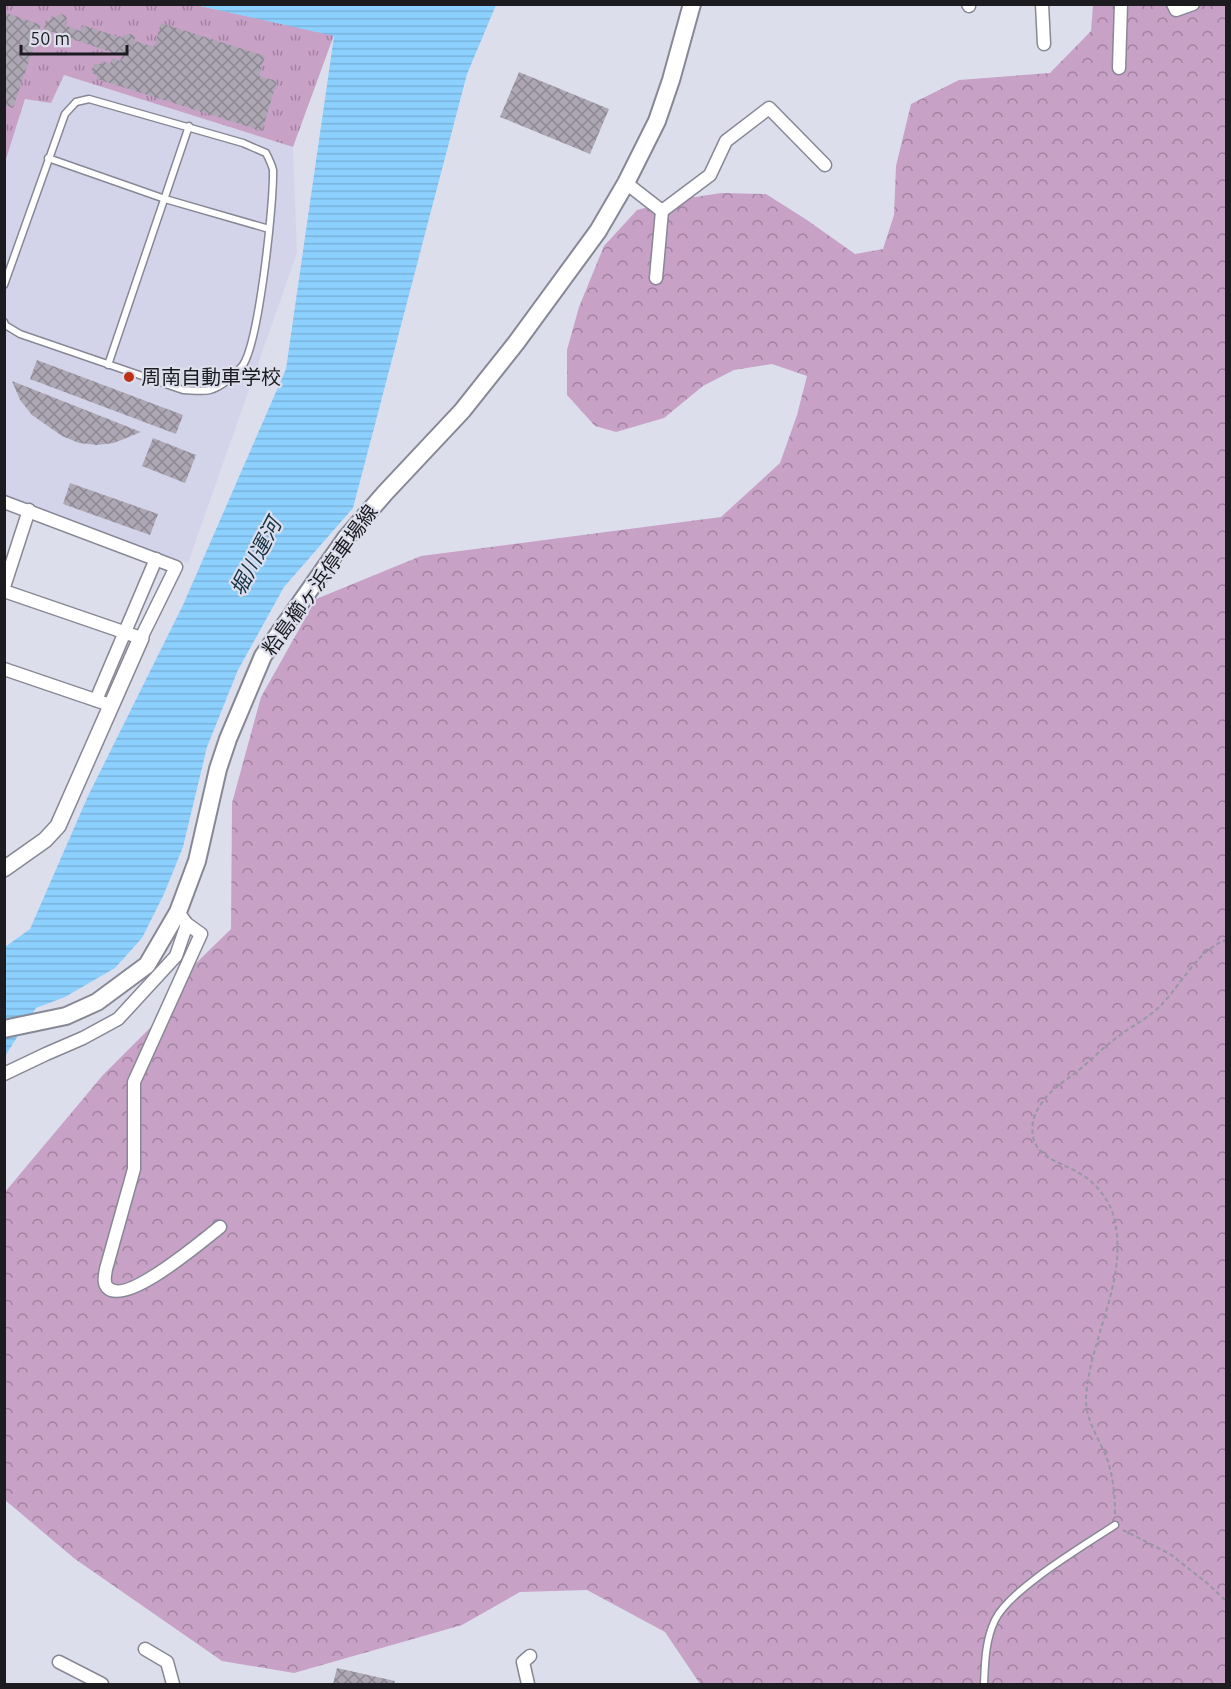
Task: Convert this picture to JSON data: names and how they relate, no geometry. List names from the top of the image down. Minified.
{"streets":{"main road":["粭島櫛ヶ浜停車場線"]},"water":["堀川運河"],"places":["周南自動車学校"],"scale_bar":"50 m"}
